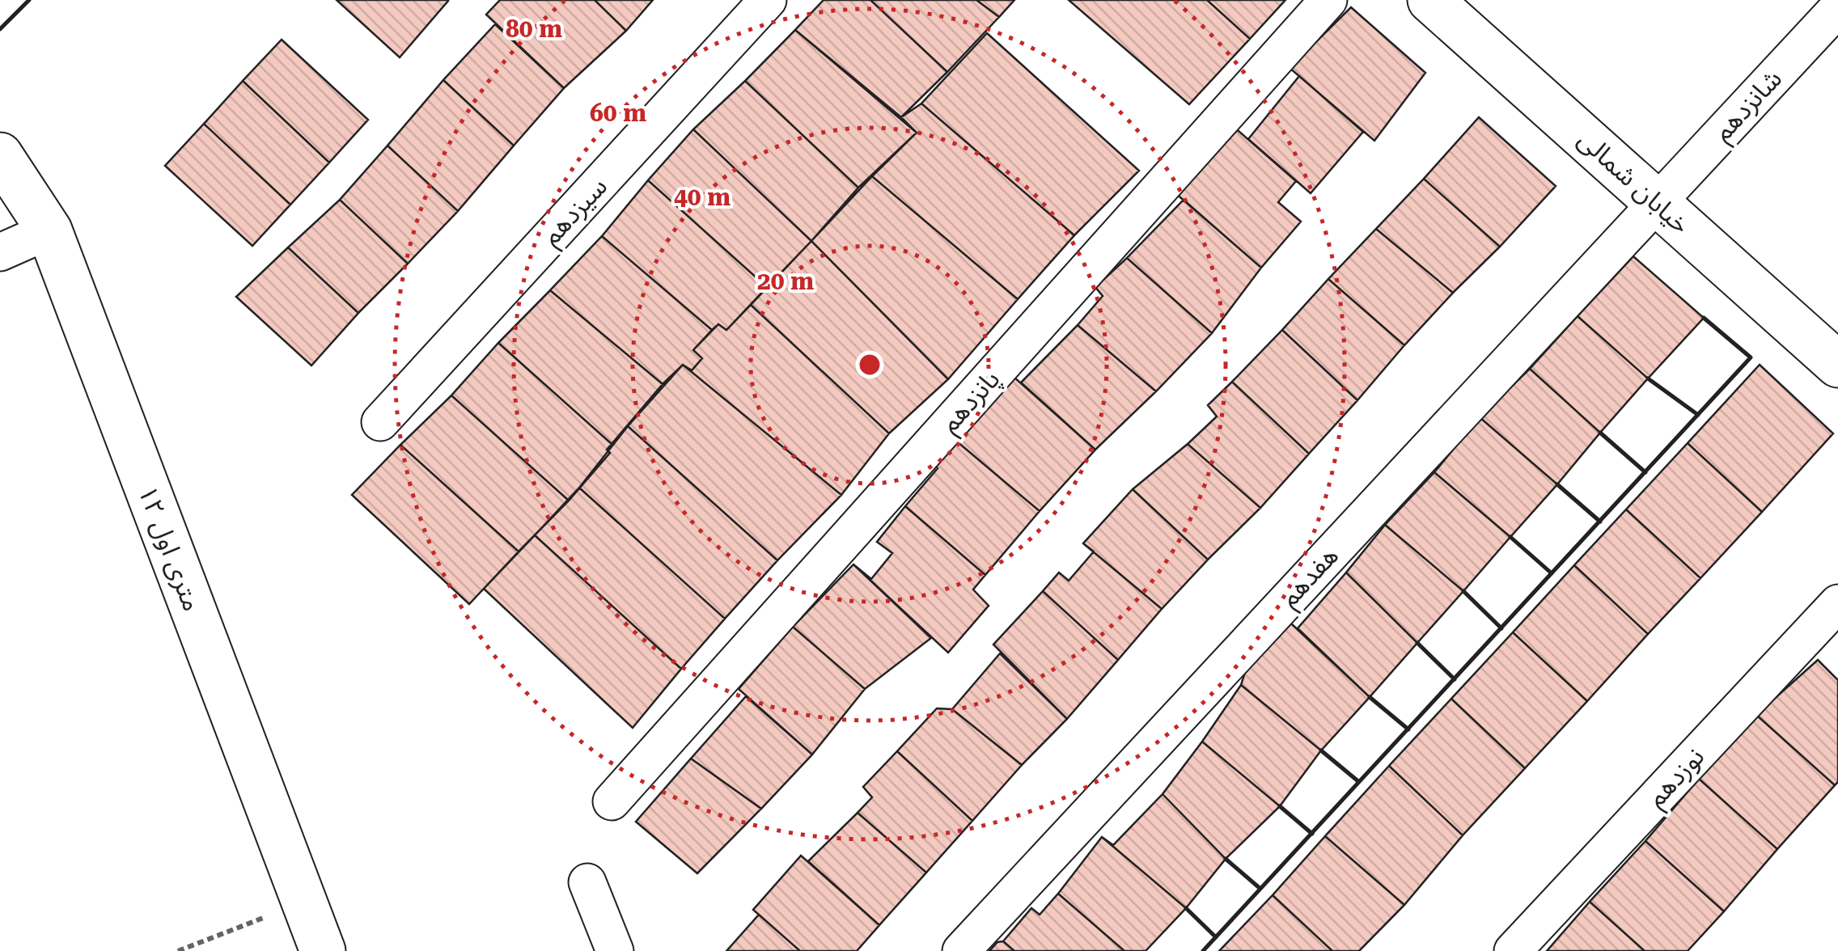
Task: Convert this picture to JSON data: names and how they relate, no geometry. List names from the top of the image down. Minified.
{"streets":{"street":["شانزدهم","خیابان شمالی","سیزدهم","پانزدهم","۱۲ متری اول","هفدهم","نوزدهم"]},"crossings":[["شانزدهم","خیابان شمالی"],["شانزدهم","هفدهم"],["خیابان شمالی","هفدهم"]],"rings":["80 m","60 m","40 m","20 m"]}
